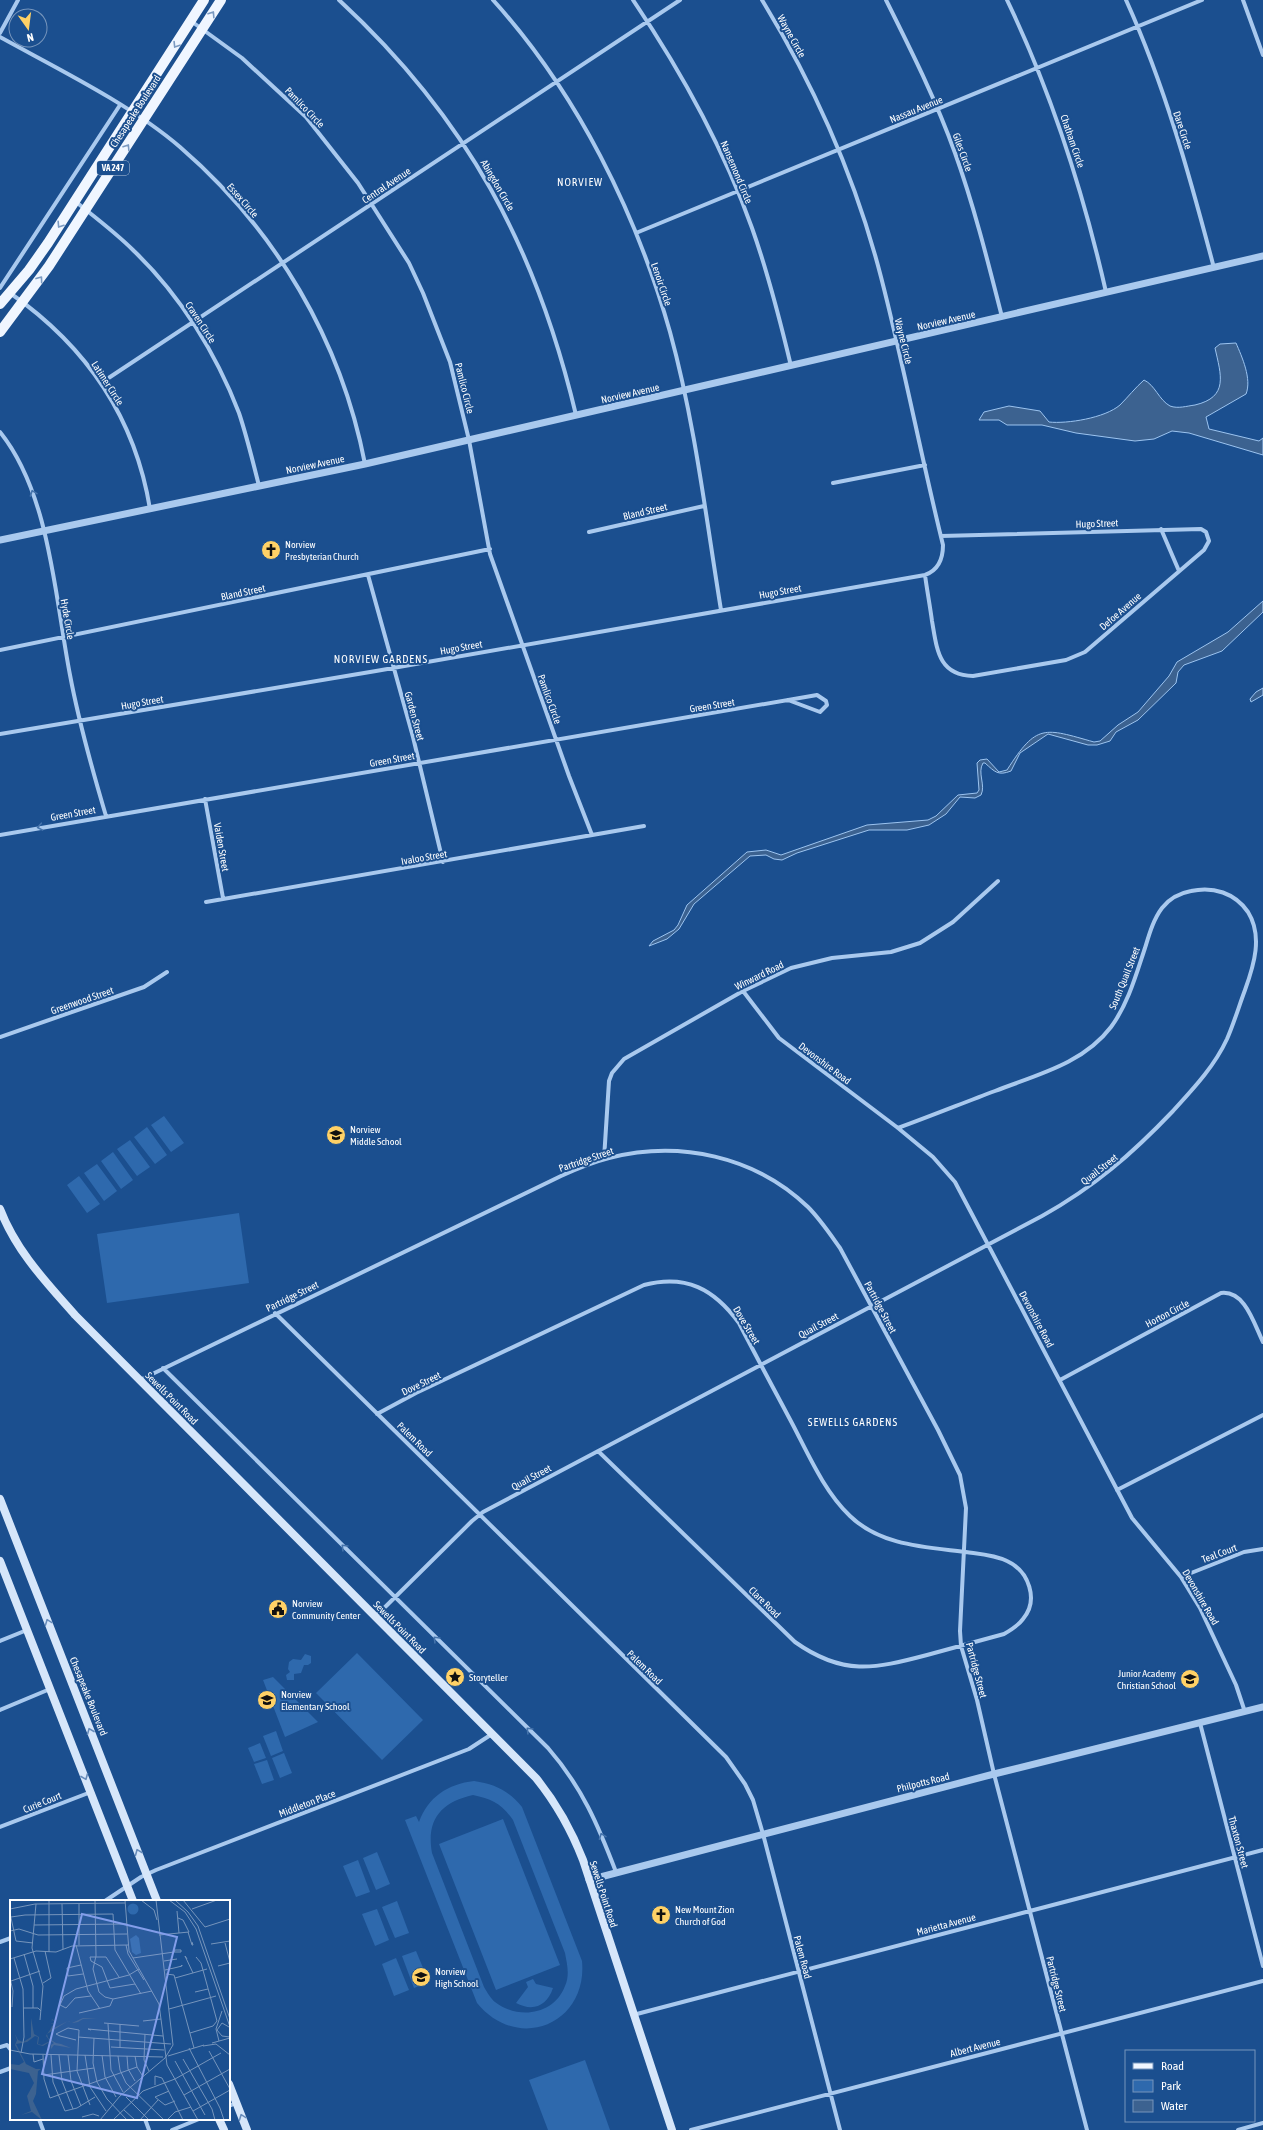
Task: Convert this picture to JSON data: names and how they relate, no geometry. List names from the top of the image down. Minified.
{"streets":{"main road":["Chesapeake Boulevard","VA 247","Sewells Point Road"],"street":["Wayne Circle","Pamlico Circle","Nassau Avenue","Dare Circle","Chatham Circle","Giles Circle","Nansemond Circle","Central Avenue","Abingdon Circle","Essex Circle","Lenoir Circle","Norview Avenue","Craven Circle","Latimer Circle","Bland Street","Hugo Street","Defoe Avenue","Hyde Circle","Green Street","Garden Street","Vaiden Street","Ivaloo Street","Winward Road","South Quail Street","Greenwood Street","Devonshire Road","Partridge Street","Quail Street","Horton Circle","Dove Street","Palem Road","Teal Court","Clare Road","Philpotts Road","Curie Court","Middleton Place","Thaxton Street","Marietta Avenue","Albert Avenue"]},"crossings":[["Wayne Circle","Nassau Avenue"],["Wayne Circle","Norview Avenue"],["Wayne Circle","Hugo Street"],["Wayne Circle","Defoe Avenue"],["Pamlico Circle","Chesapeake Boulevard"],["Pamlico Circle","Central Avenue"],["Pamlico Circle","Norview Avenue"],["Pamlico Circle","Bland Street"],["Pamlico Circle","Hugo Street"],["Pamlico Circle","Green Street"],["Pamlico Circle","Ivaloo Street"],["Nassau Avenue","Dare Circle"],["Nassau Avenue","Chatham Circle"],["Nassau Avenue","Giles Circle"],["Nassau Avenue","Nansemond Circle"],["Nassau Avenue","Lenoir Circle"],["Chesapeake Boulevard","Essex Circle"],["Chesapeake Boulevard","Craven Circle"],["Chesapeake Boulevard","Latimer Circle"],["Chesapeake Boulevard","Middleton Place"],["Dare Circle","Norview Avenue"],["Chatham Circle","Norview Avenue"],["Giles Circle","Norview Avenue"],["Nansemond Circle","Central Avenue"],["Nansemond Circle","Norview Avenue"],["Central Avenue","Abingdon Circle"],["Central Avenue","Essex Circle"],["Central Avenue","Lenoir Circle"],["Central Avenue","Craven Circle"],["Central Avenue","Latimer Circle"],["Abingdon Circle","Norview Avenue"],["Essex Circle","Norview Avenue"],["Lenoir Circle","Norview Avenue"],["Lenoir Circle","Bland Street"],["Lenoir Circle","Hugo Street"],["Norview Avenue","Craven Circle"],["Norview Avenue","Latimer Circle"],["Norview Avenue","Hyde Circle"],["Bland Street","Hyde Circle"],["Bland Street","Garden Street"],["Hugo Street","Defoe Avenue"],["Hugo Street","Hyde Circle"],["Hugo Street","Garden Street"],["Hyde Circle","Green Street"],["Green Street","Garden Street"],["Green Street","Vaiden Street"],["Garden Street","Ivaloo Street"],["Vaiden Street","Ivaloo Street"],["Winward Road","Devonshire Road"],["Winward Road","Partridge Street"],["South Quail Street","Devonshire Road"],["South Quail Street","Quail Street"],["Devonshire Road","Quail Street"],["Devonshire Road","Horton Circle"],["Devonshire Road","Teal Court"],["Devonshire Road","Philpotts Road"],["Partridge Street","Quail Street"],["Partridge Street","Dove Street"],["Partridge Street","Sewells Point Road"],["Partridge Street","Palem Road"],["Partridge Street","Clare Road"],["Partridge Street","Philpotts Road"],["Partridge Street","Marietta Avenue"],["Partridge Street","Albert Avenue"],["Quail Street","Dove Street"],["Quail Street","Sewells Point Road"],["Quail Street","Palem Road"],["Quail Street","Clare Road"],["Dove Street","Palem Road"],["Dove Street","Clare Road"],["Sewells Point Road","Philpotts Road"],["Sewells Point Road","Middleton Place"],["Sewells Point Road","Marietta Avenue"],["Palem Road","Philpotts Road"],["Palem Road","Marietta Avenue"],["Palem Road","Albert Avenue"],["Philpotts Road","Thaxton Street"],["Thaxton Street","Marietta Avenue"]],"districts":["NORVIEW","NORVIEW GARDENS","SEWELLS GARDENS"],"places":{"church":["Norview Presbyterian Church","New Mount Zion Church of God"],"school or university":["Norview Middle School","Junior Academy Christian School","Norview Elementary School","Norview High School"],"public building":["Norview Community Center"],"place":["Storyteller"]},"legend":["Road","Park","Water"],"north":"bottom"}
